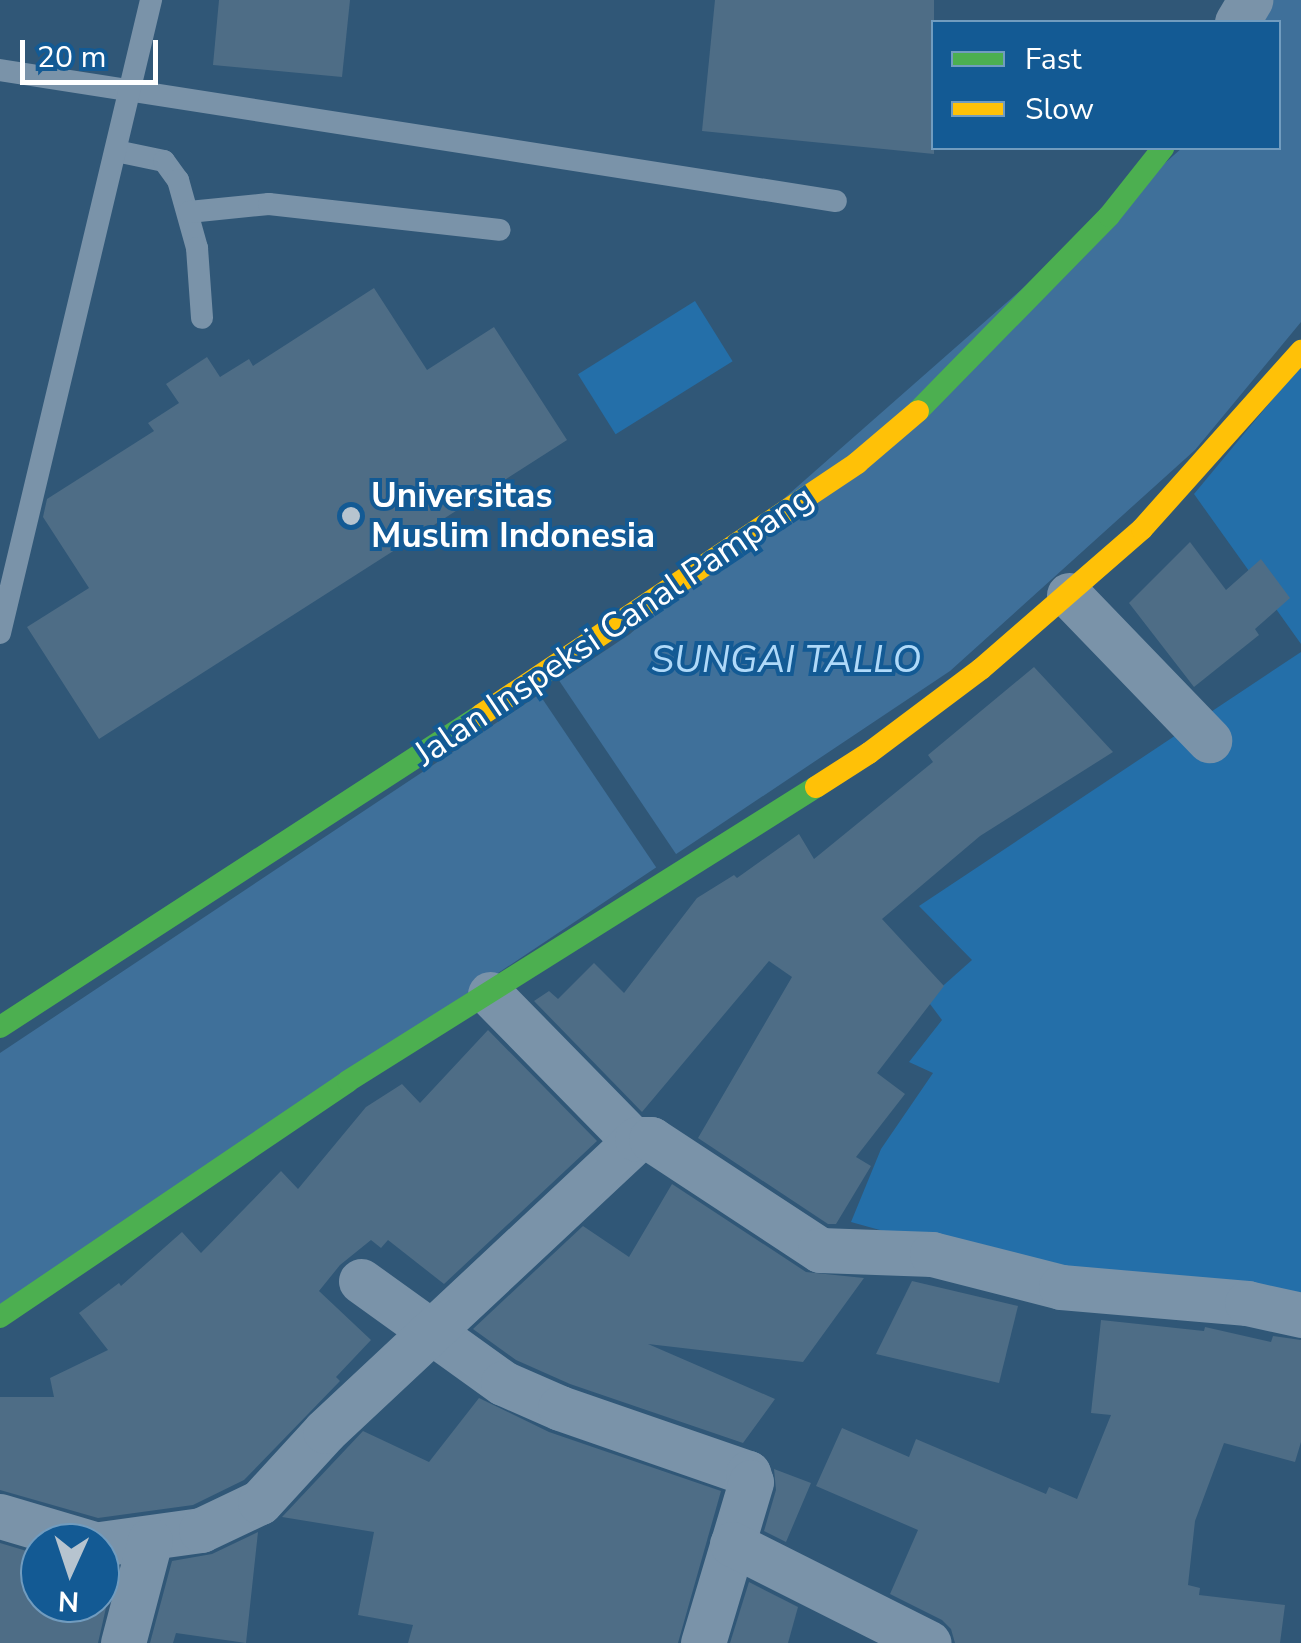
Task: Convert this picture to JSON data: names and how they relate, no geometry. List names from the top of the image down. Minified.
{"streets":{"street":["Jalan Inspeksi Canal Pampang"]},"water":["SUNGAI TALLO"],"places":["Universitas Muslim Indonesia"],"legend":["Fast","Slow"],"scale_bar":"20 m","north":"bottom"}
